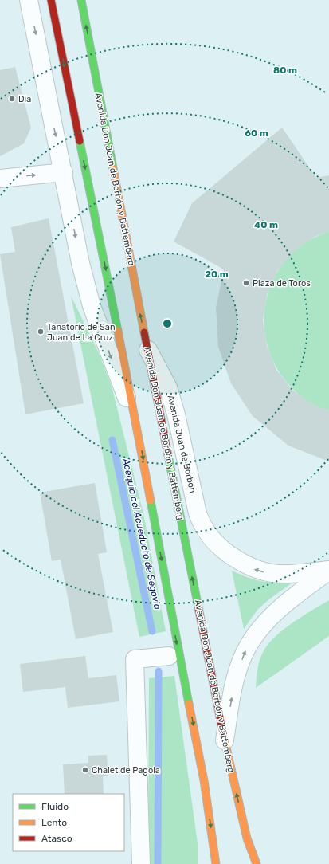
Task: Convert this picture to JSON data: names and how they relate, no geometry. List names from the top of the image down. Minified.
{"streets":{"main road":["Avenida Don Juan de Borbón y Battemberg"],"street":["Avenida Juan de Borbón"]},"crossings":[["Avenida Don Juan de Borbón y Battemberg","Avenida Juan de Borbón"]],"one_way":["Avenida Juan de Borbón"],"water":["Acequia del Acueducto de Segovia"],"places":["Dia","Plaza de Toros","Tanatorio de San Juan de La Cruz","Chalet de Pagola"],"legend":["Fluido","Lento","Atasco"],"rings":["80 m","60 m","40 m","20 m"]}
